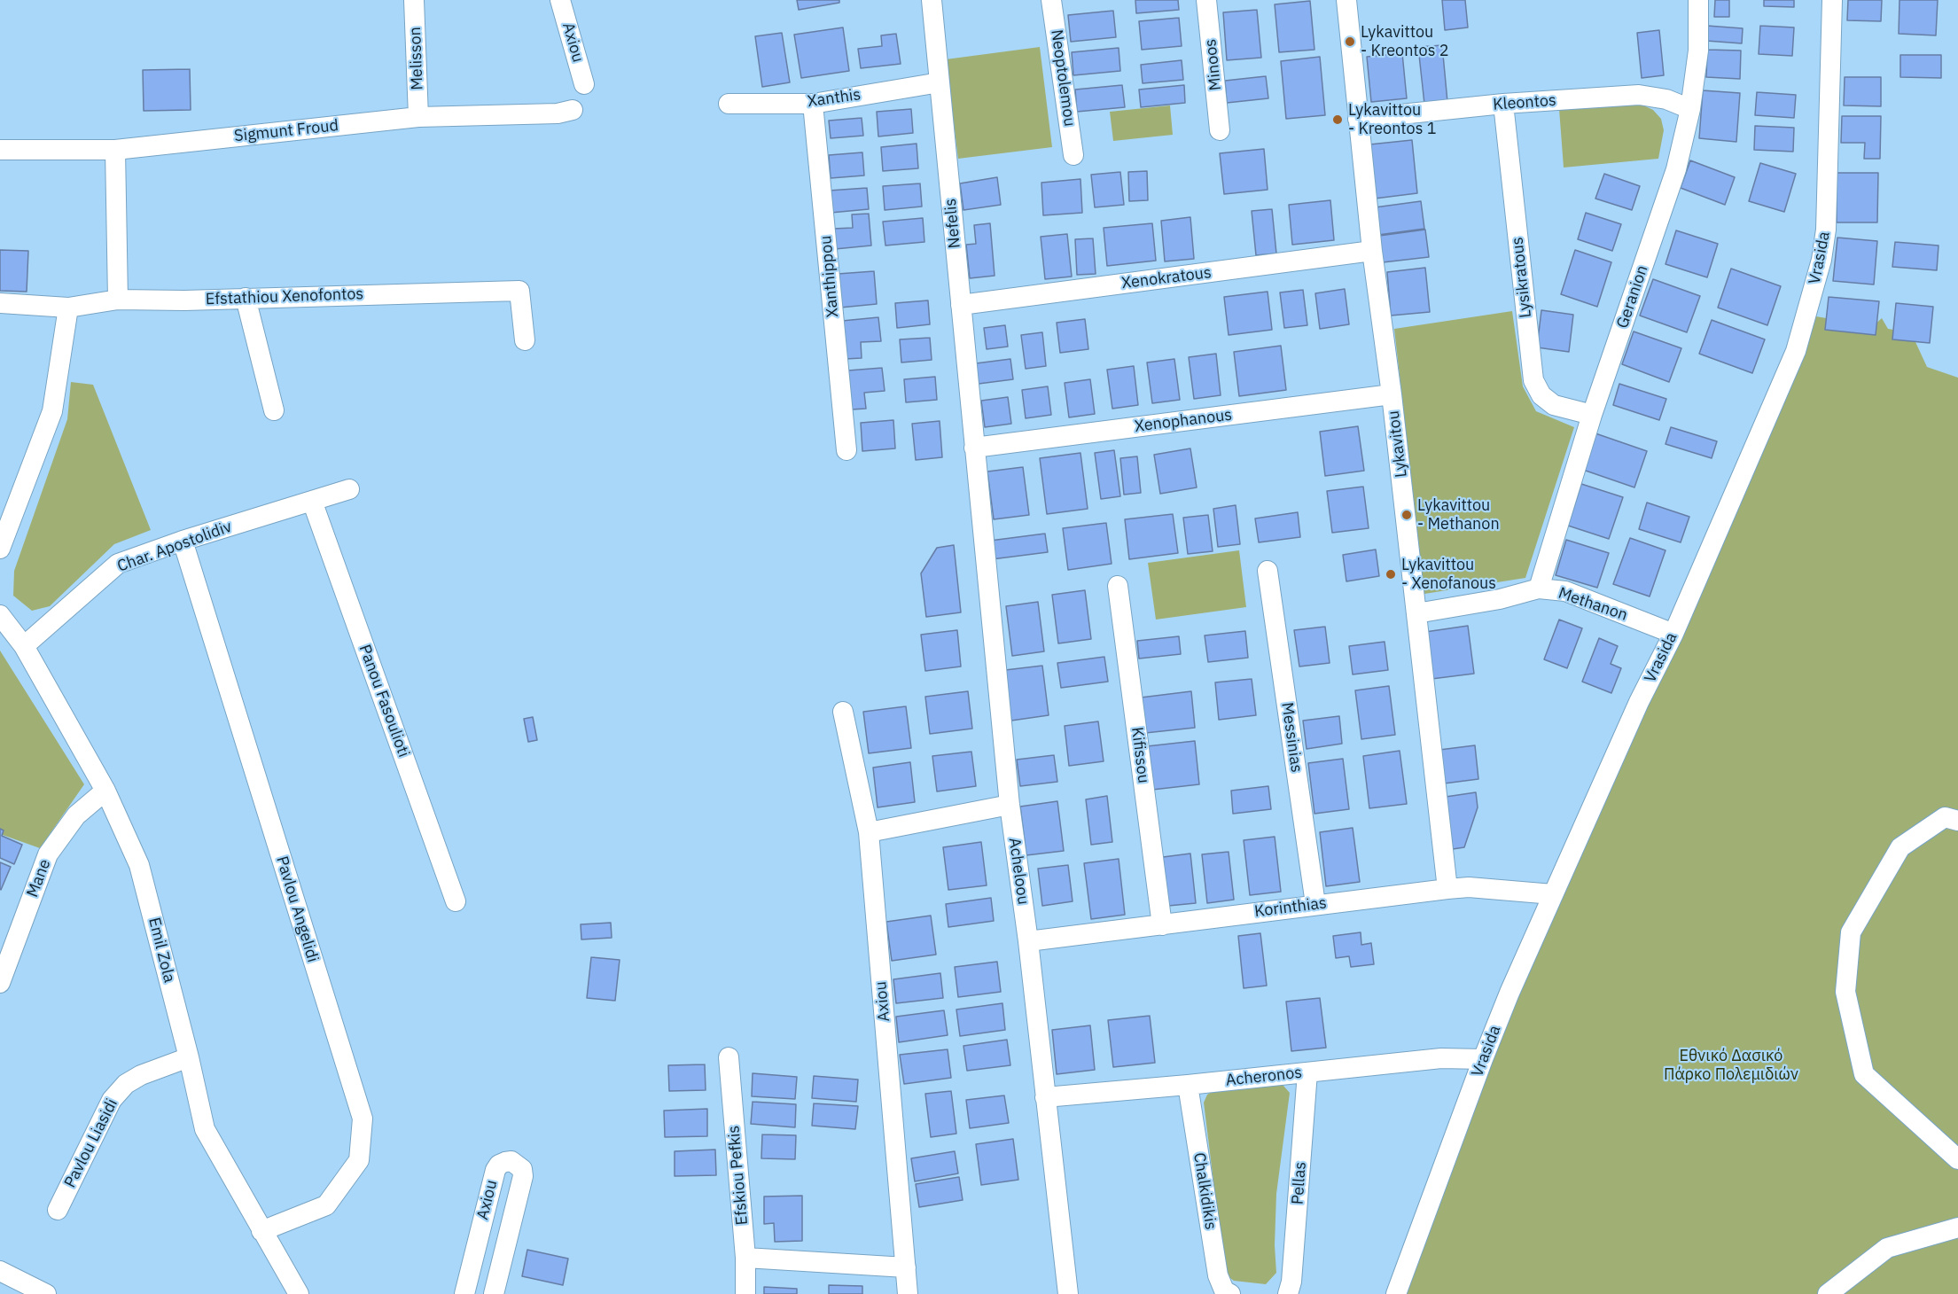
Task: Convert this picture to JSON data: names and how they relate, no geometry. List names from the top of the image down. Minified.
{"streets":{"street":["Axiou","Melisson","Minoos","Neoptolemou","Xanthis","Kleontos","Sigmunt Froud","Nefelis","Vrasida","Xanthippou","Lysikratous","Xenokratous","Efstathiou Xenofontos","Geranion","Xenophanous","Lykavitou","Char. Apostolidiv","Methanon","Panou Fasoulioti","Messinias","Kifissou","Acheloou","Mane","Korinthias","Pavlou Angelidi","Emil Zola","Acheronos","Pavlou Liasidi","Efskiou Pefkis","Pellas","Chalkidikis"]},"crossings":[["Melisson","Sigmunt Froud"],["Xanthis","Nefelis"],["Xanthis","Xanthippou"],["Kleontos","Lysikratous"],["Kleontos","Geranion"],["Kleontos","Lykavitou"],["Nefelis","Xenokratous"],["Nefelis","Xenophanous"],["Nefelis","Acheloou"],["Vrasida","Methanon"],["Vrasida","Korinthias"],["Vrasida","Acheronos"],["Lysikratous","Geranion"],["Xenokratous","Lykavitou"],["Geranion","Methanon"],["Xenophanous","Lykavitou"],["Xenophanous","Acheloou"],["Lykavitou","Methanon"],["Lykavitou","Korinthias"],["Char. Apostolidiv","Panou Fasoulioti"],["Char. Apostolidiv","Pavlou Angelidi"],["Char. Apostolidiv","Emil Zola"],["Messinias","Korinthias"],["Kifissou","Korinthias"],["Acheloou","Korinthias"],["Acheloou","Acheronos"],["Mane","Emil Zola"],["Pavlou Angelidi","Emil Zola"],["Emil Zola","Pavlou Liasidi"],["Acheronos","Pellas"],["Acheronos","Chalkidikis"]],"parks":["Εθνικό Δασικό Πάρκο Πολεμιδιών"],"places":["Lykavittou - Kreontos 2","Lykavittou - Kreontos 1","Lykavittou - Methanon","Lykavittou - Xenofanous"]}
